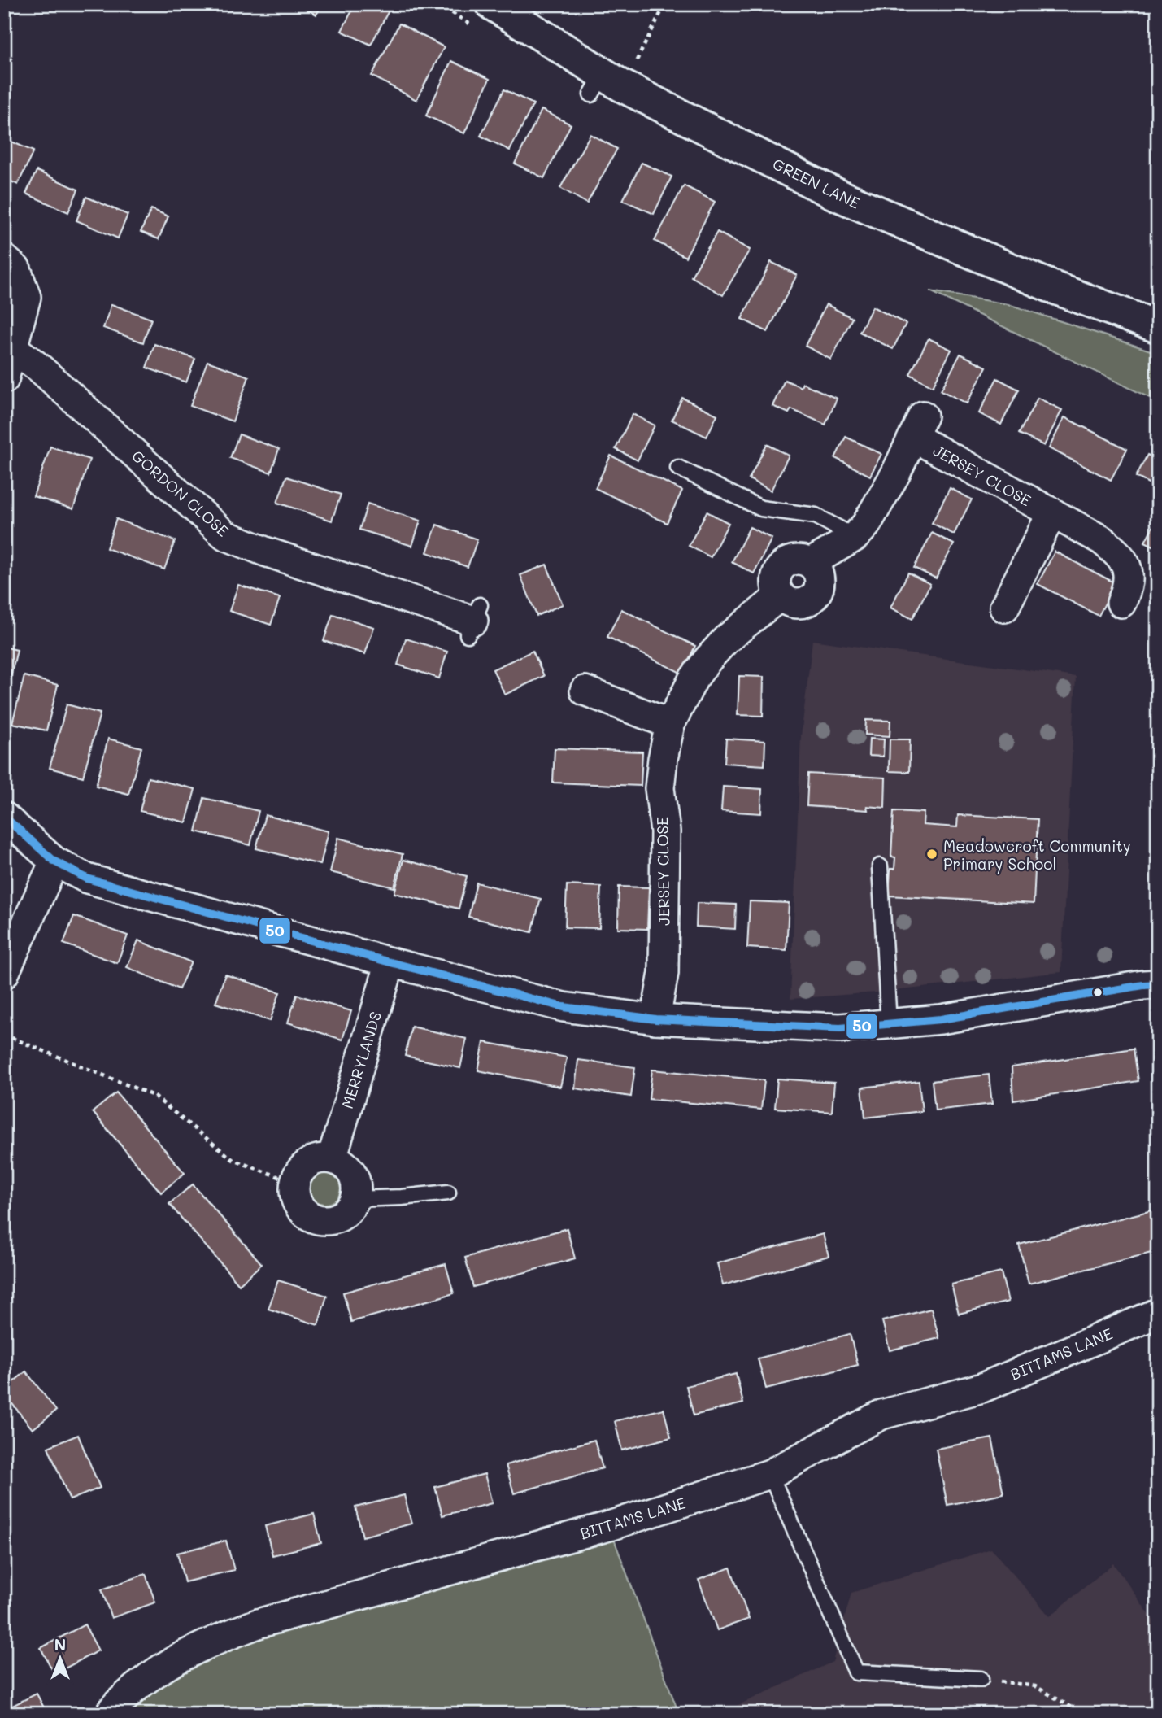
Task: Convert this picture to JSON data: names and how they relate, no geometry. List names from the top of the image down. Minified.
{"streets":{"street":["GREEN LANE","JERSEY CLOSE","GORDON CLOSE","MERRYLANDS","BITTAMS LANE"]},"places":["Meadowcroft Community Primary School"],"lines":["transit line 50"],"north":"top"}
